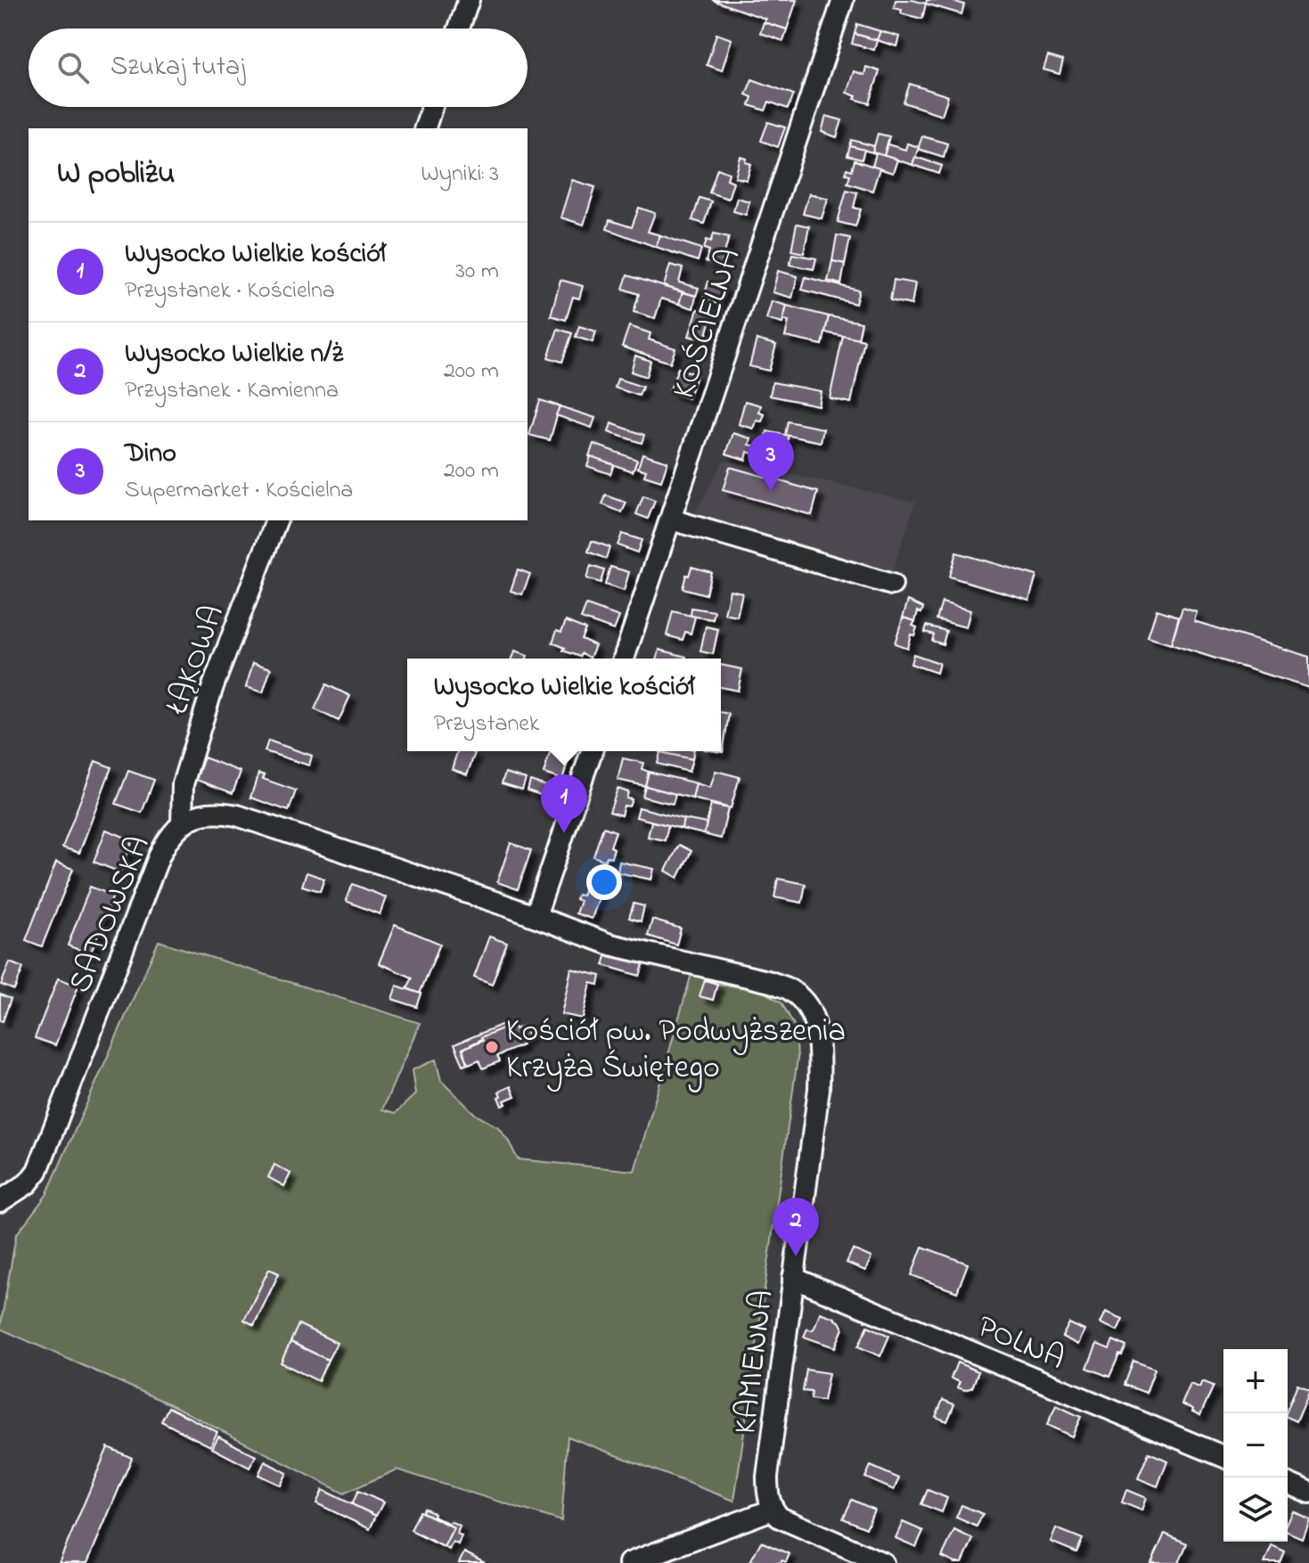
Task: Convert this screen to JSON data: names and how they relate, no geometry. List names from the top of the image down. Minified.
{"streets":{"street":["KOŚCIELNA","ŁĄKOWA","SADOWSKA","POLNA","KAMIENNA"]},"crossings":[["ŁĄKOWA","SADOWSKA"],["SADOWSKA","KAMIENNA"],["POLNA","KAMIENNA"]],"places":["Kościół pw. Podwyższenia Krzyża Świętego"],"page":{"search":"Szukaj tutaj","heading":["W pobliżu","Wyniki: 3"],"list":[{"mark":"1","name":"Wysocko Wielkie kościół","note":"Przystanek · Kościelna","value":"30 m"},{"mark":"2","name":"Wysocko Wielkie n/ż","note":"Przystanek · Kamienna","value":"200 m"},{"mark":"3","name":"Dino","note":"Supermarket · Kościelna","value":"200 m"}],"pins":["3","1","2"],"popup":["Wysocko Wielkie kościół","Przystanek"],"map_buttons":["+","−"]}}
